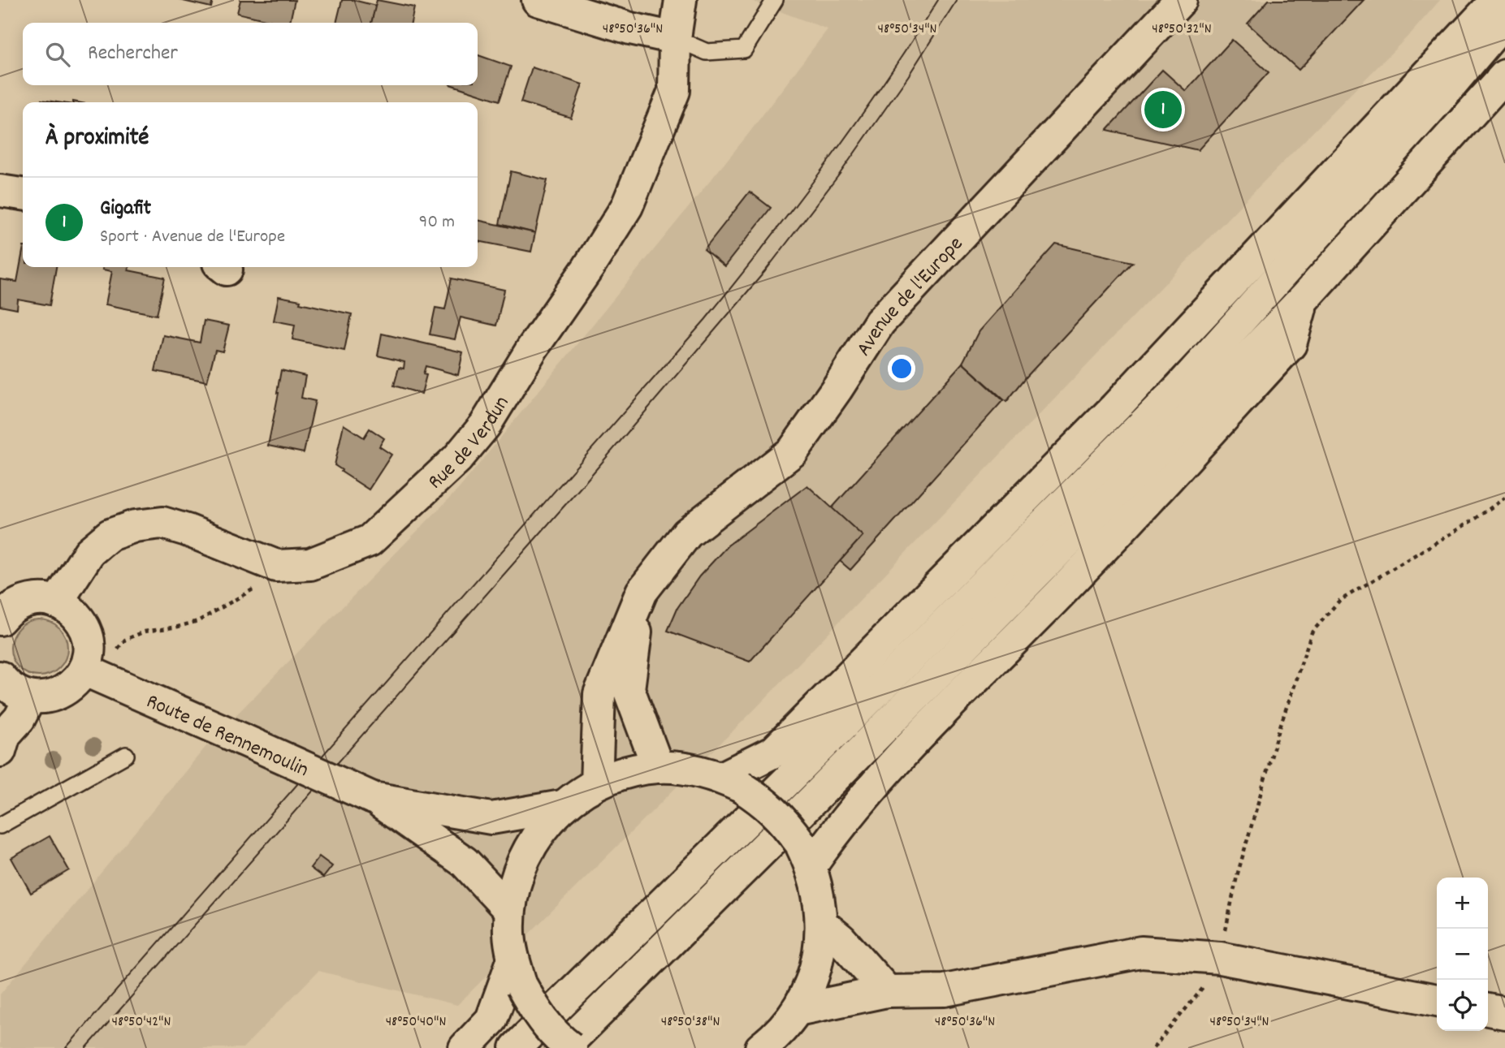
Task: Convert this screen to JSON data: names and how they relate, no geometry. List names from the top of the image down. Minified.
{"streets":{"main road":["Avenue de l'Europe","Rue de Verdun","Route de Rennemoulin"]},"page":{"search":"Rechercher","pins":"1","heading":"À proximité","list":[{"mark":"1","name":"Gigafit","note":"Sport · Avenue de l'Europe","value":"90 m"}],"map_buttons":["+","−"]},"coordinates":["48°50'36\"N","48°50'34\"N","48°50'32\"N","48°50'42\"N","48°50'40\"N","48°50'38\"N"]}
